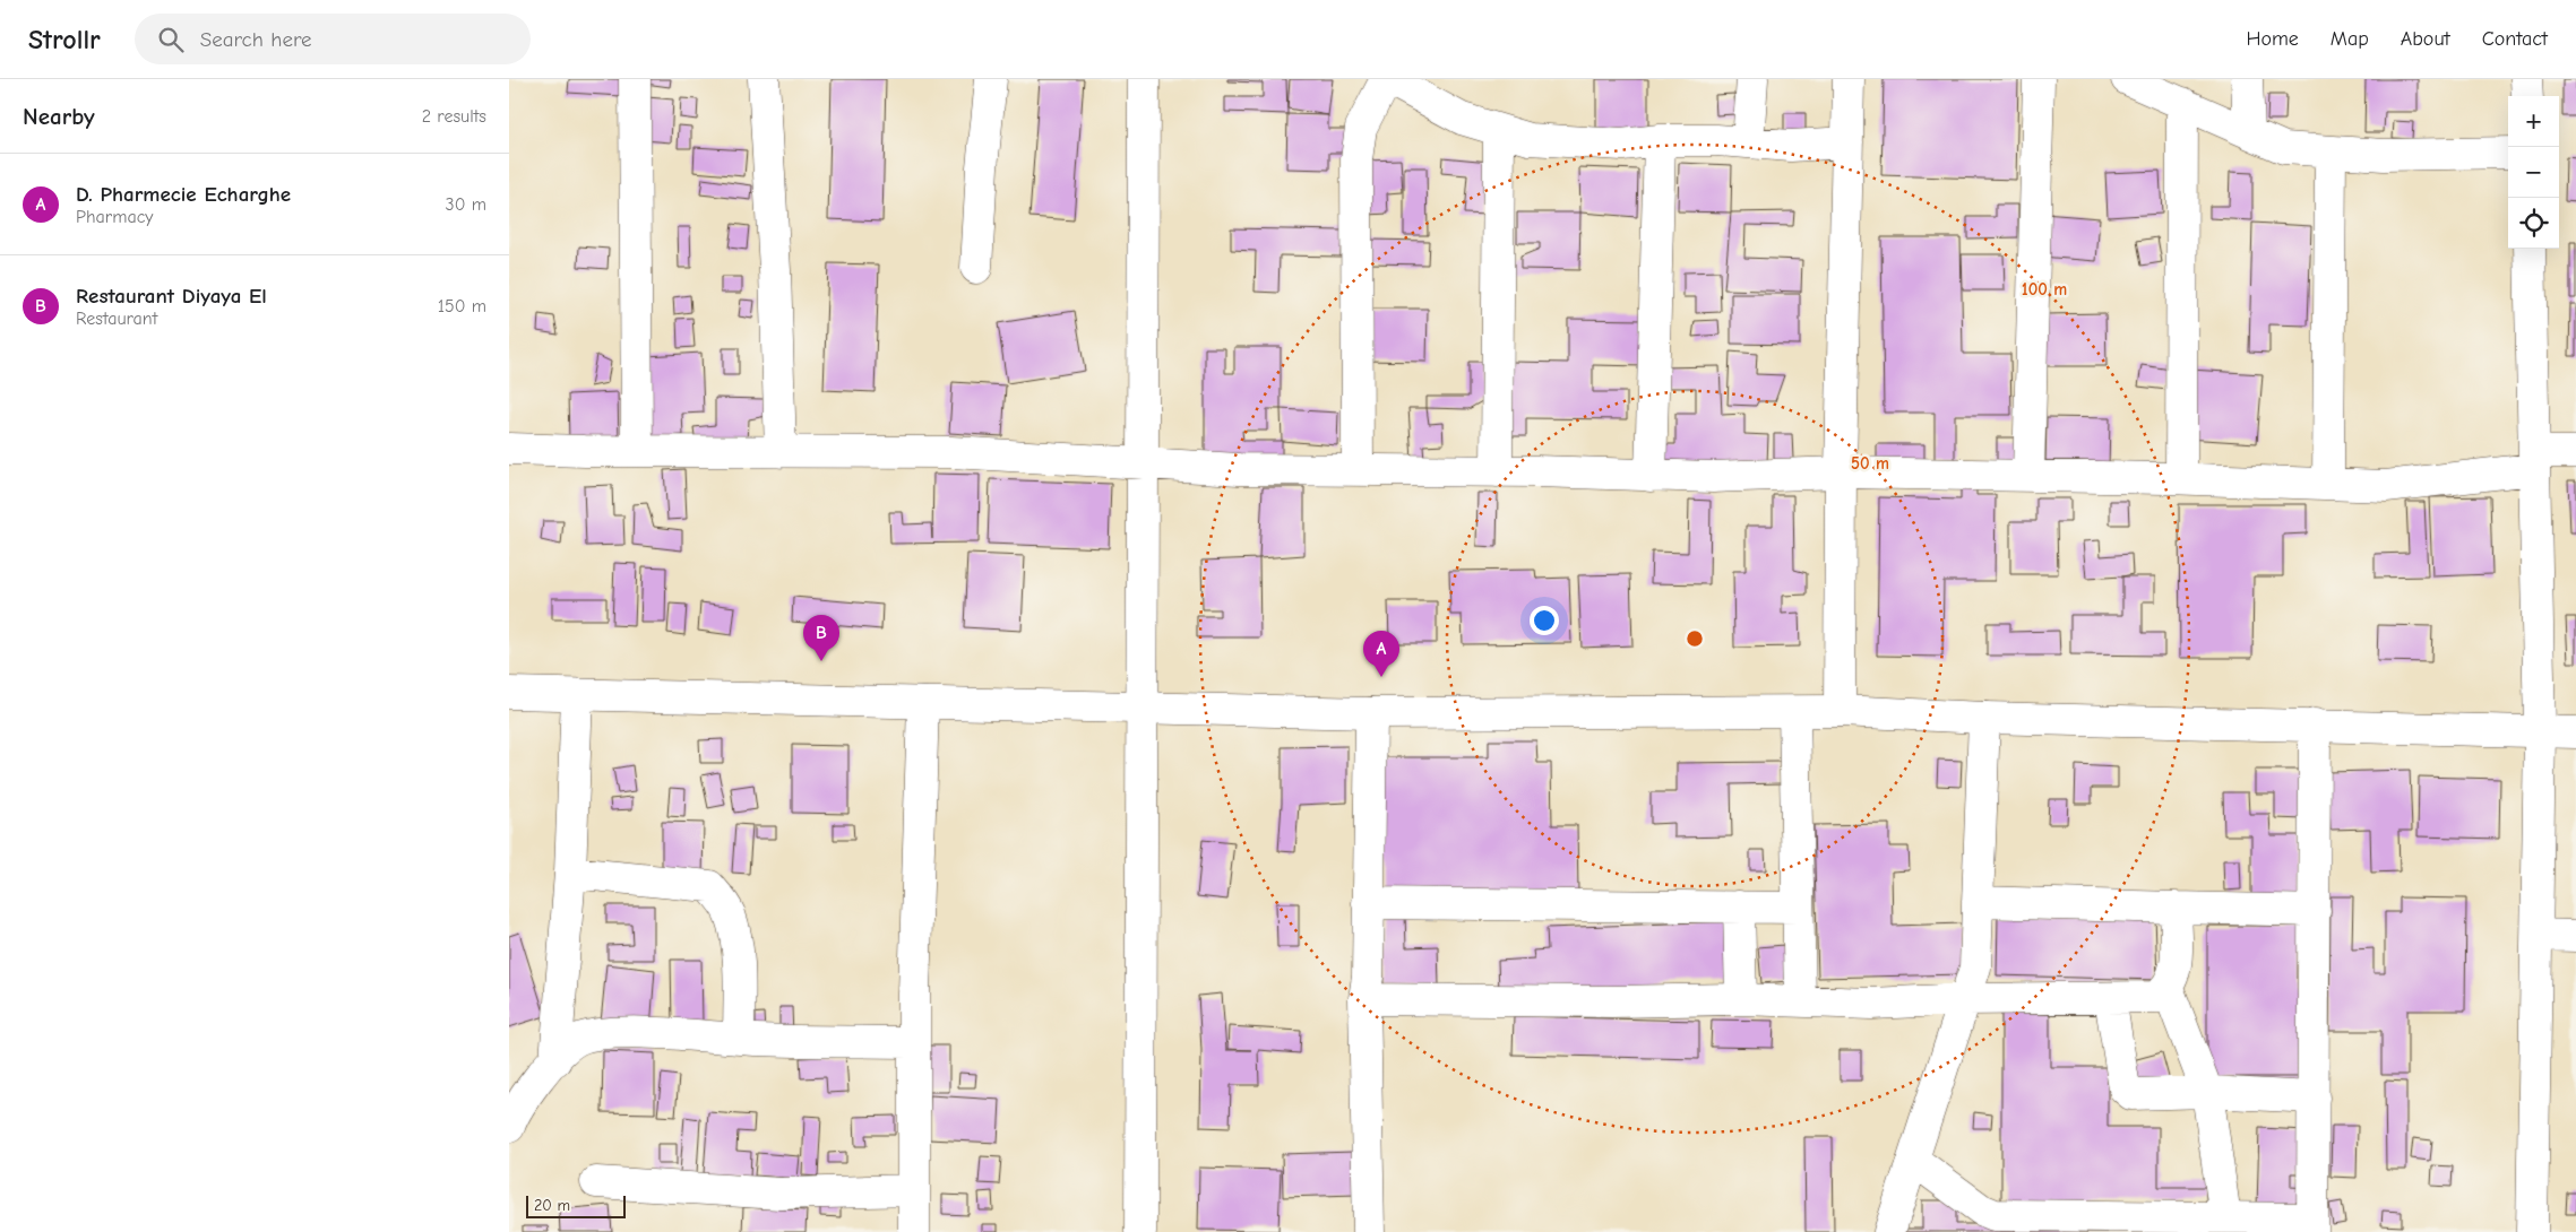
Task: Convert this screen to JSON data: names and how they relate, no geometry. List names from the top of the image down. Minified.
{"scale_bar":"20 m","page":{"header":"Strollr","search":"Search here","nav":["Home","Map","About","Contact"],"heading":["Nearby","2 results"],"map_buttons":["+","−"],"list":[{"mark":"A","name":"D. Pharmecie Echarghe","note":"Pharmacy","value":"30 m"},{"mark":"B","name":"Restaurant Diyaya El","note":"Restaurant","value":"150 m"}],"pins":["B","A"],"scale":"20 m"},"rings":["100 m","50 m"]}
